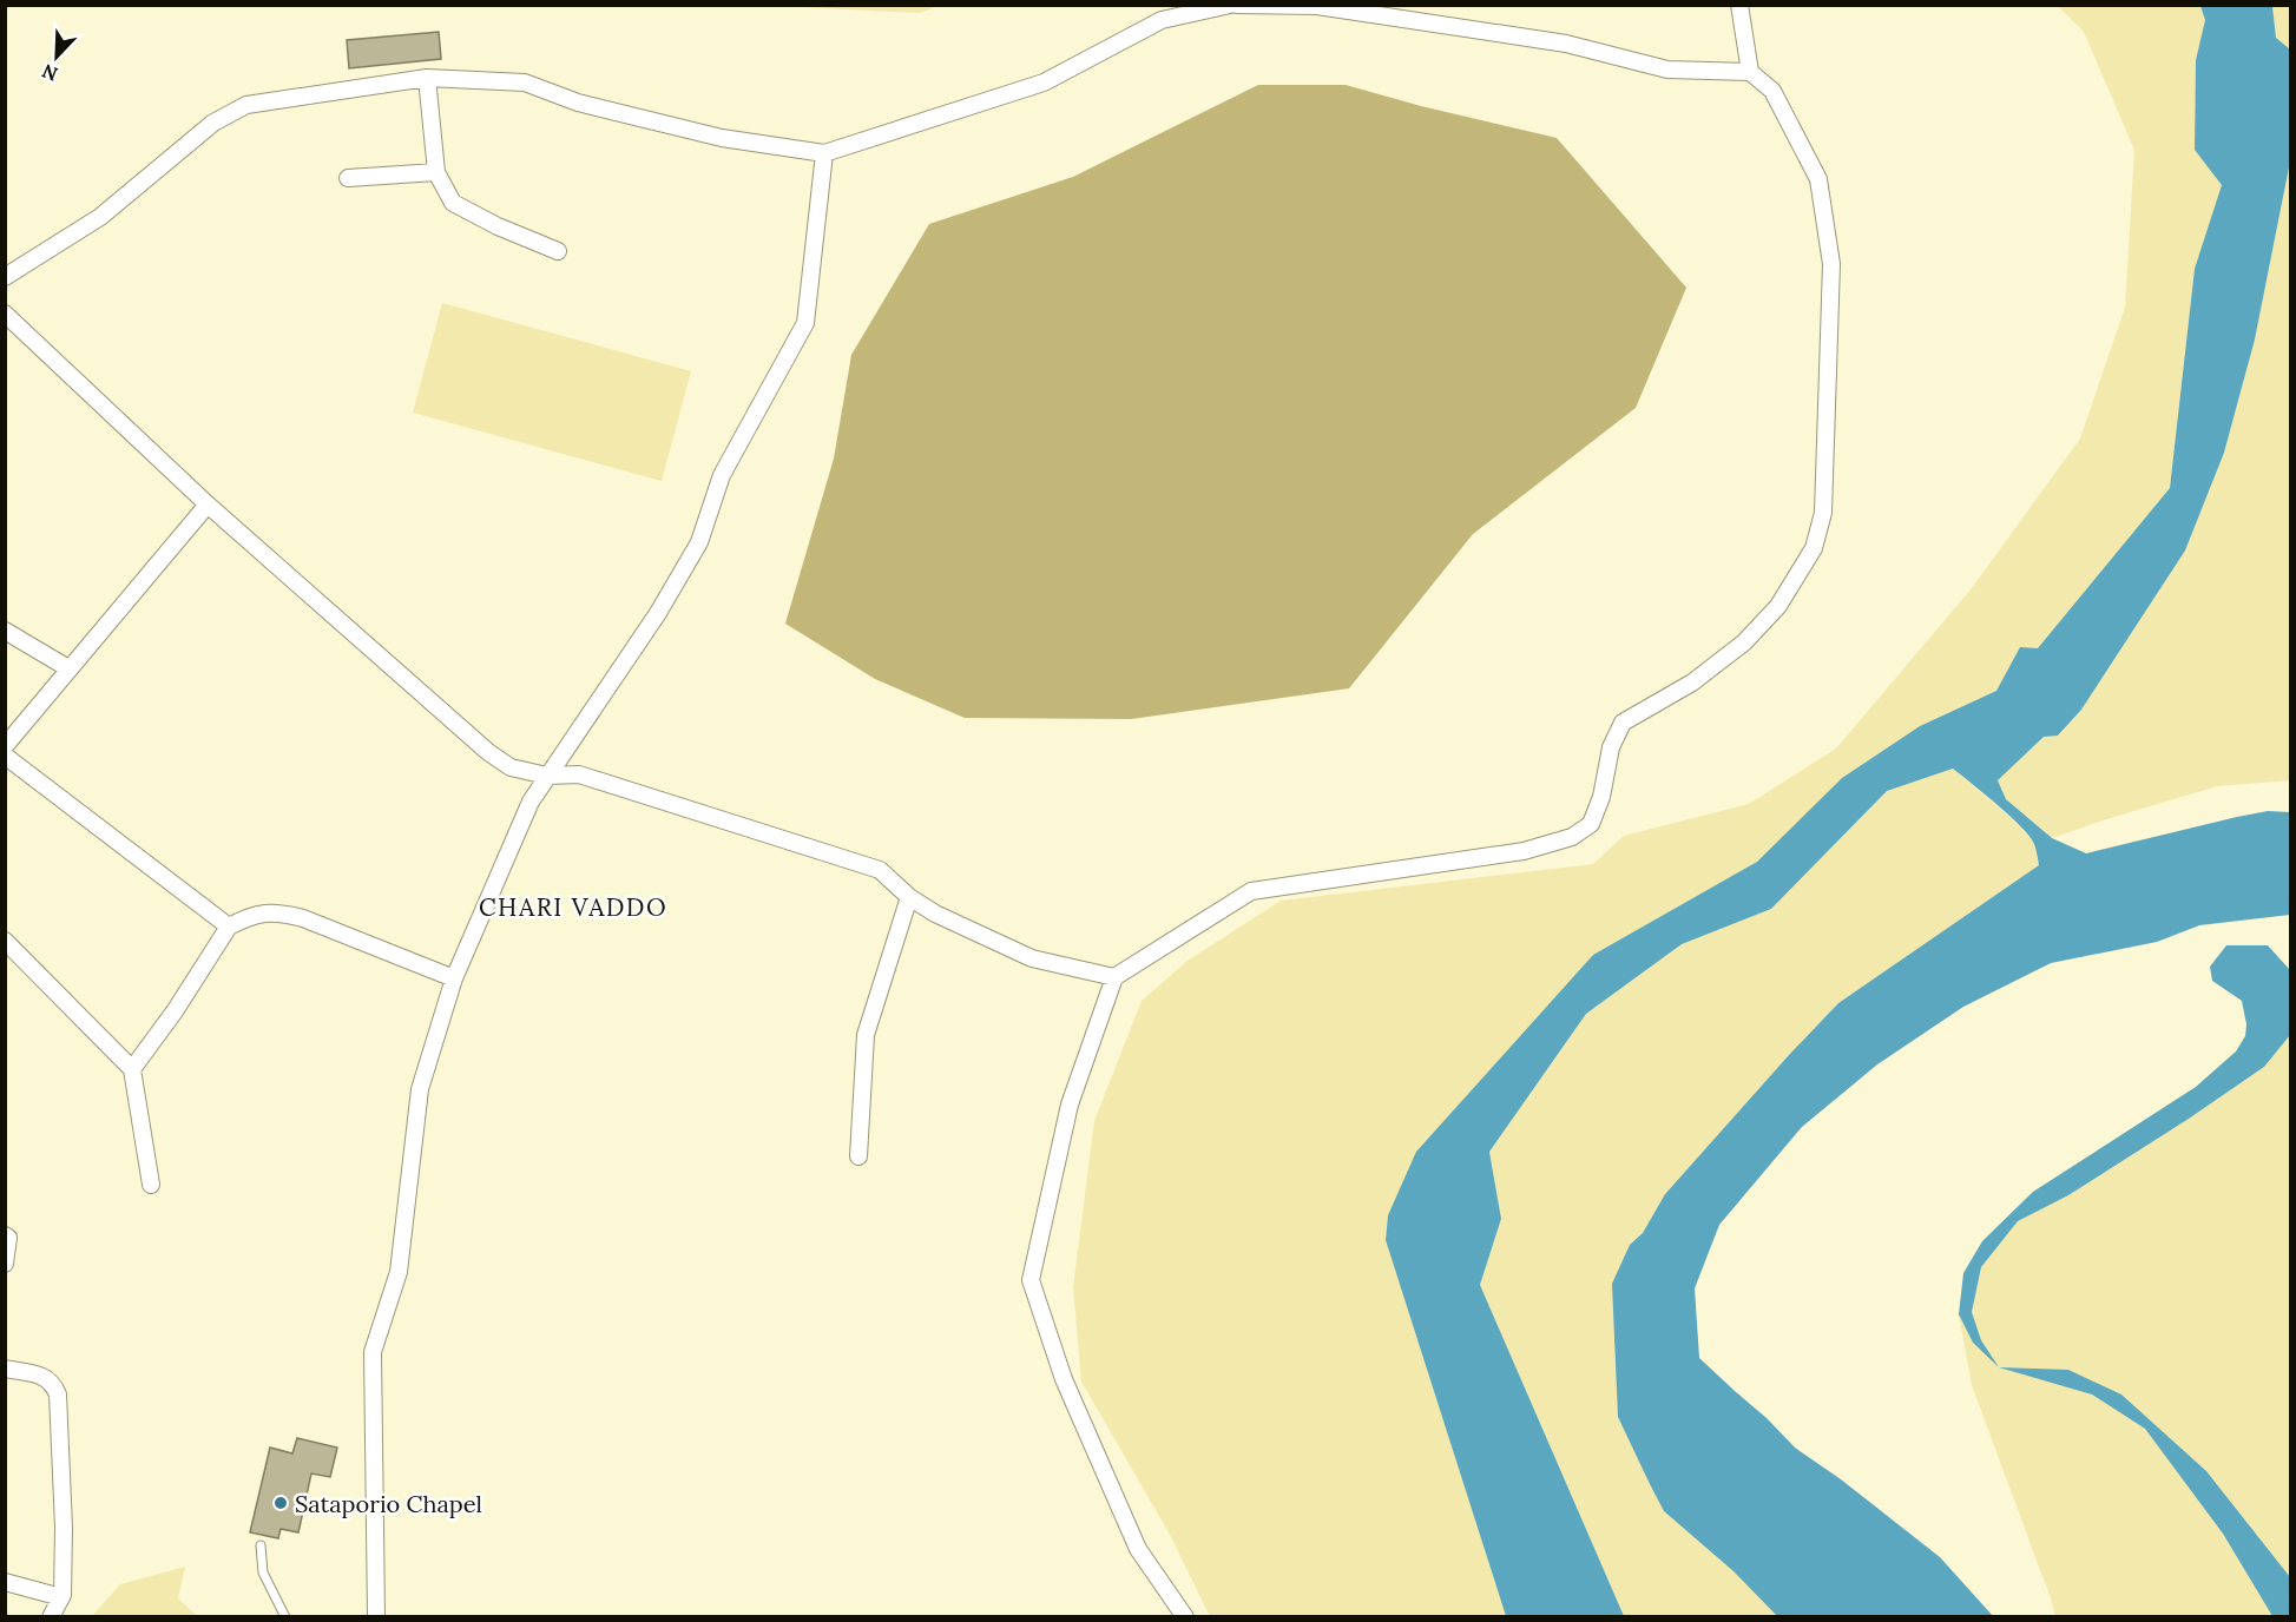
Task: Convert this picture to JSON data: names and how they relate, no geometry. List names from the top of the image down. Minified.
{"districts":["CHARI VADDO"],"places":["Sataporio Chapel"],"north":"bottom left"}
